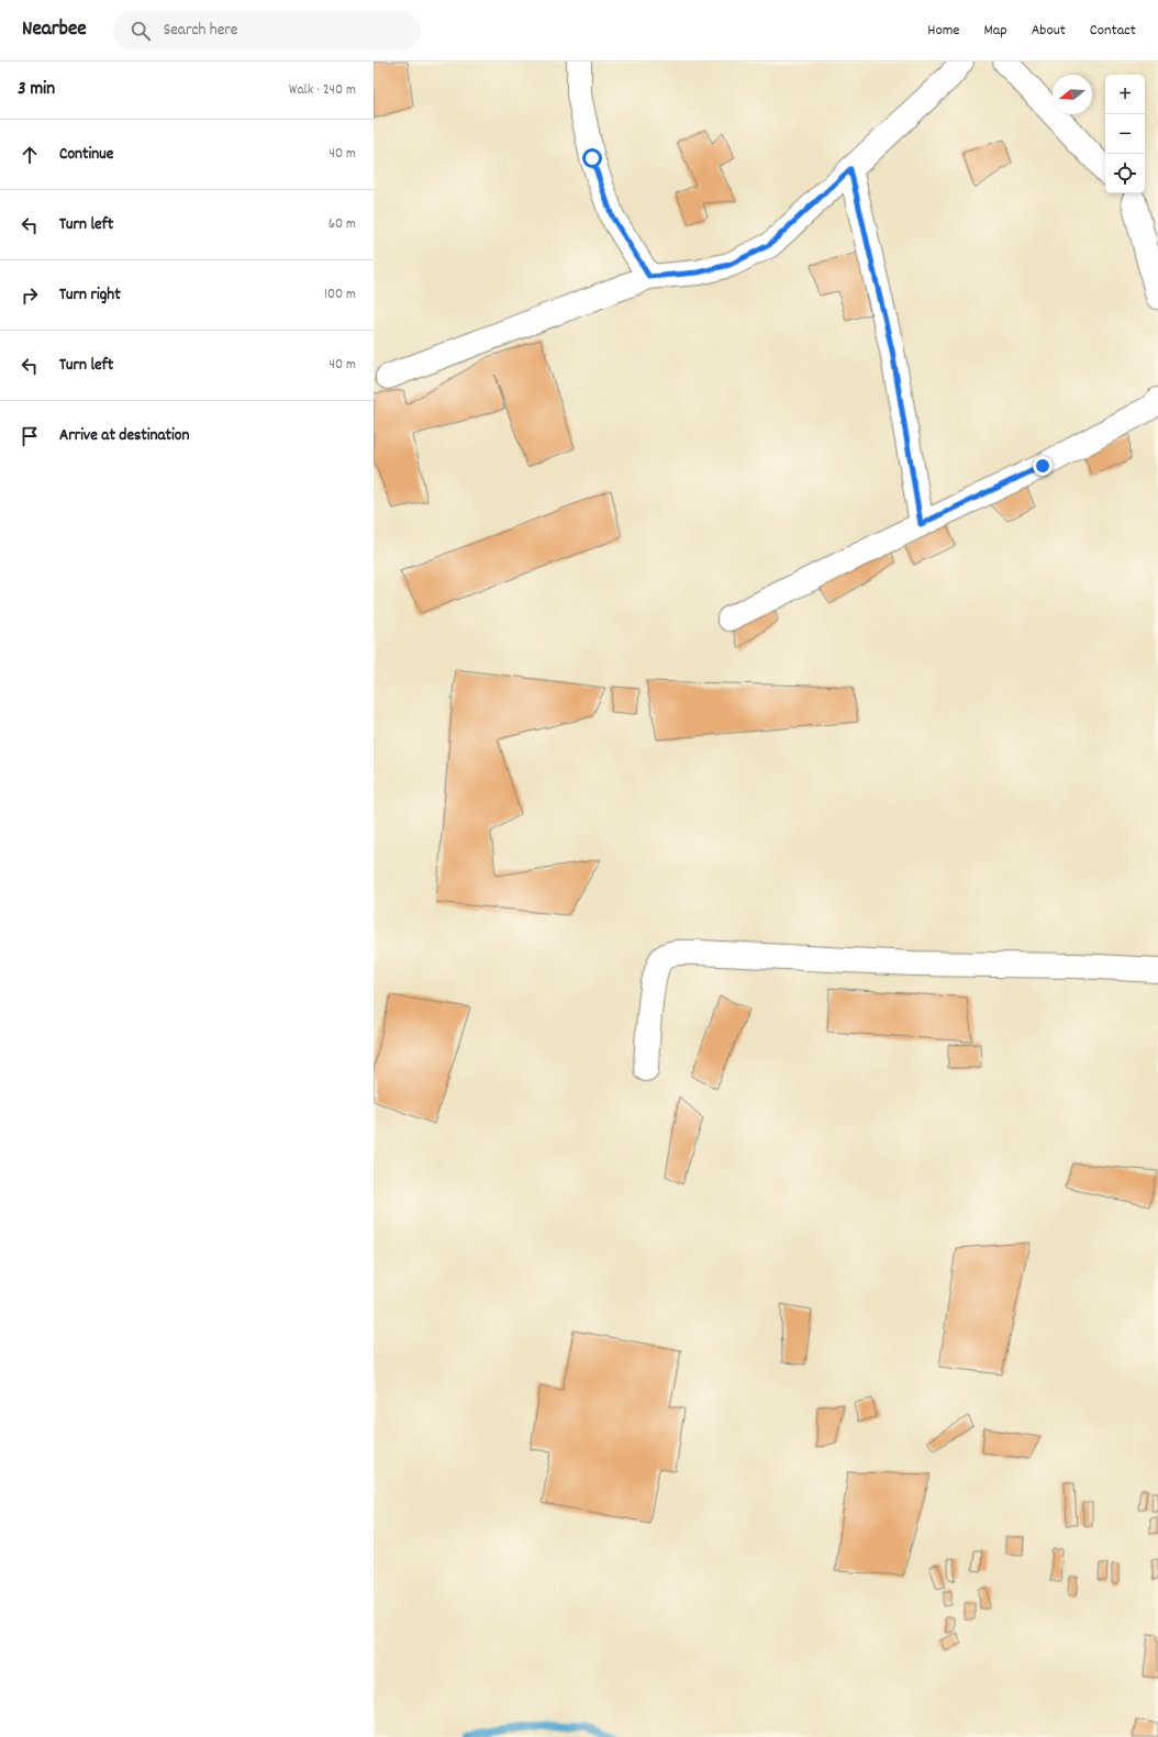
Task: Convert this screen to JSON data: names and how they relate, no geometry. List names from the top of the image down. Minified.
{"north":"left","page":{"header":"Nearbee","search":"Search here","nav":["Home","Map","About","Contact"],"heading":["3 min","Walk · 240 m"],"map_buttons":["+","−"],"list":[["Continue","40 m"],["Turn left","60 m"],["Turn right","100 m"],["Turn left","40 m"],"Arrive at destination"]}}
